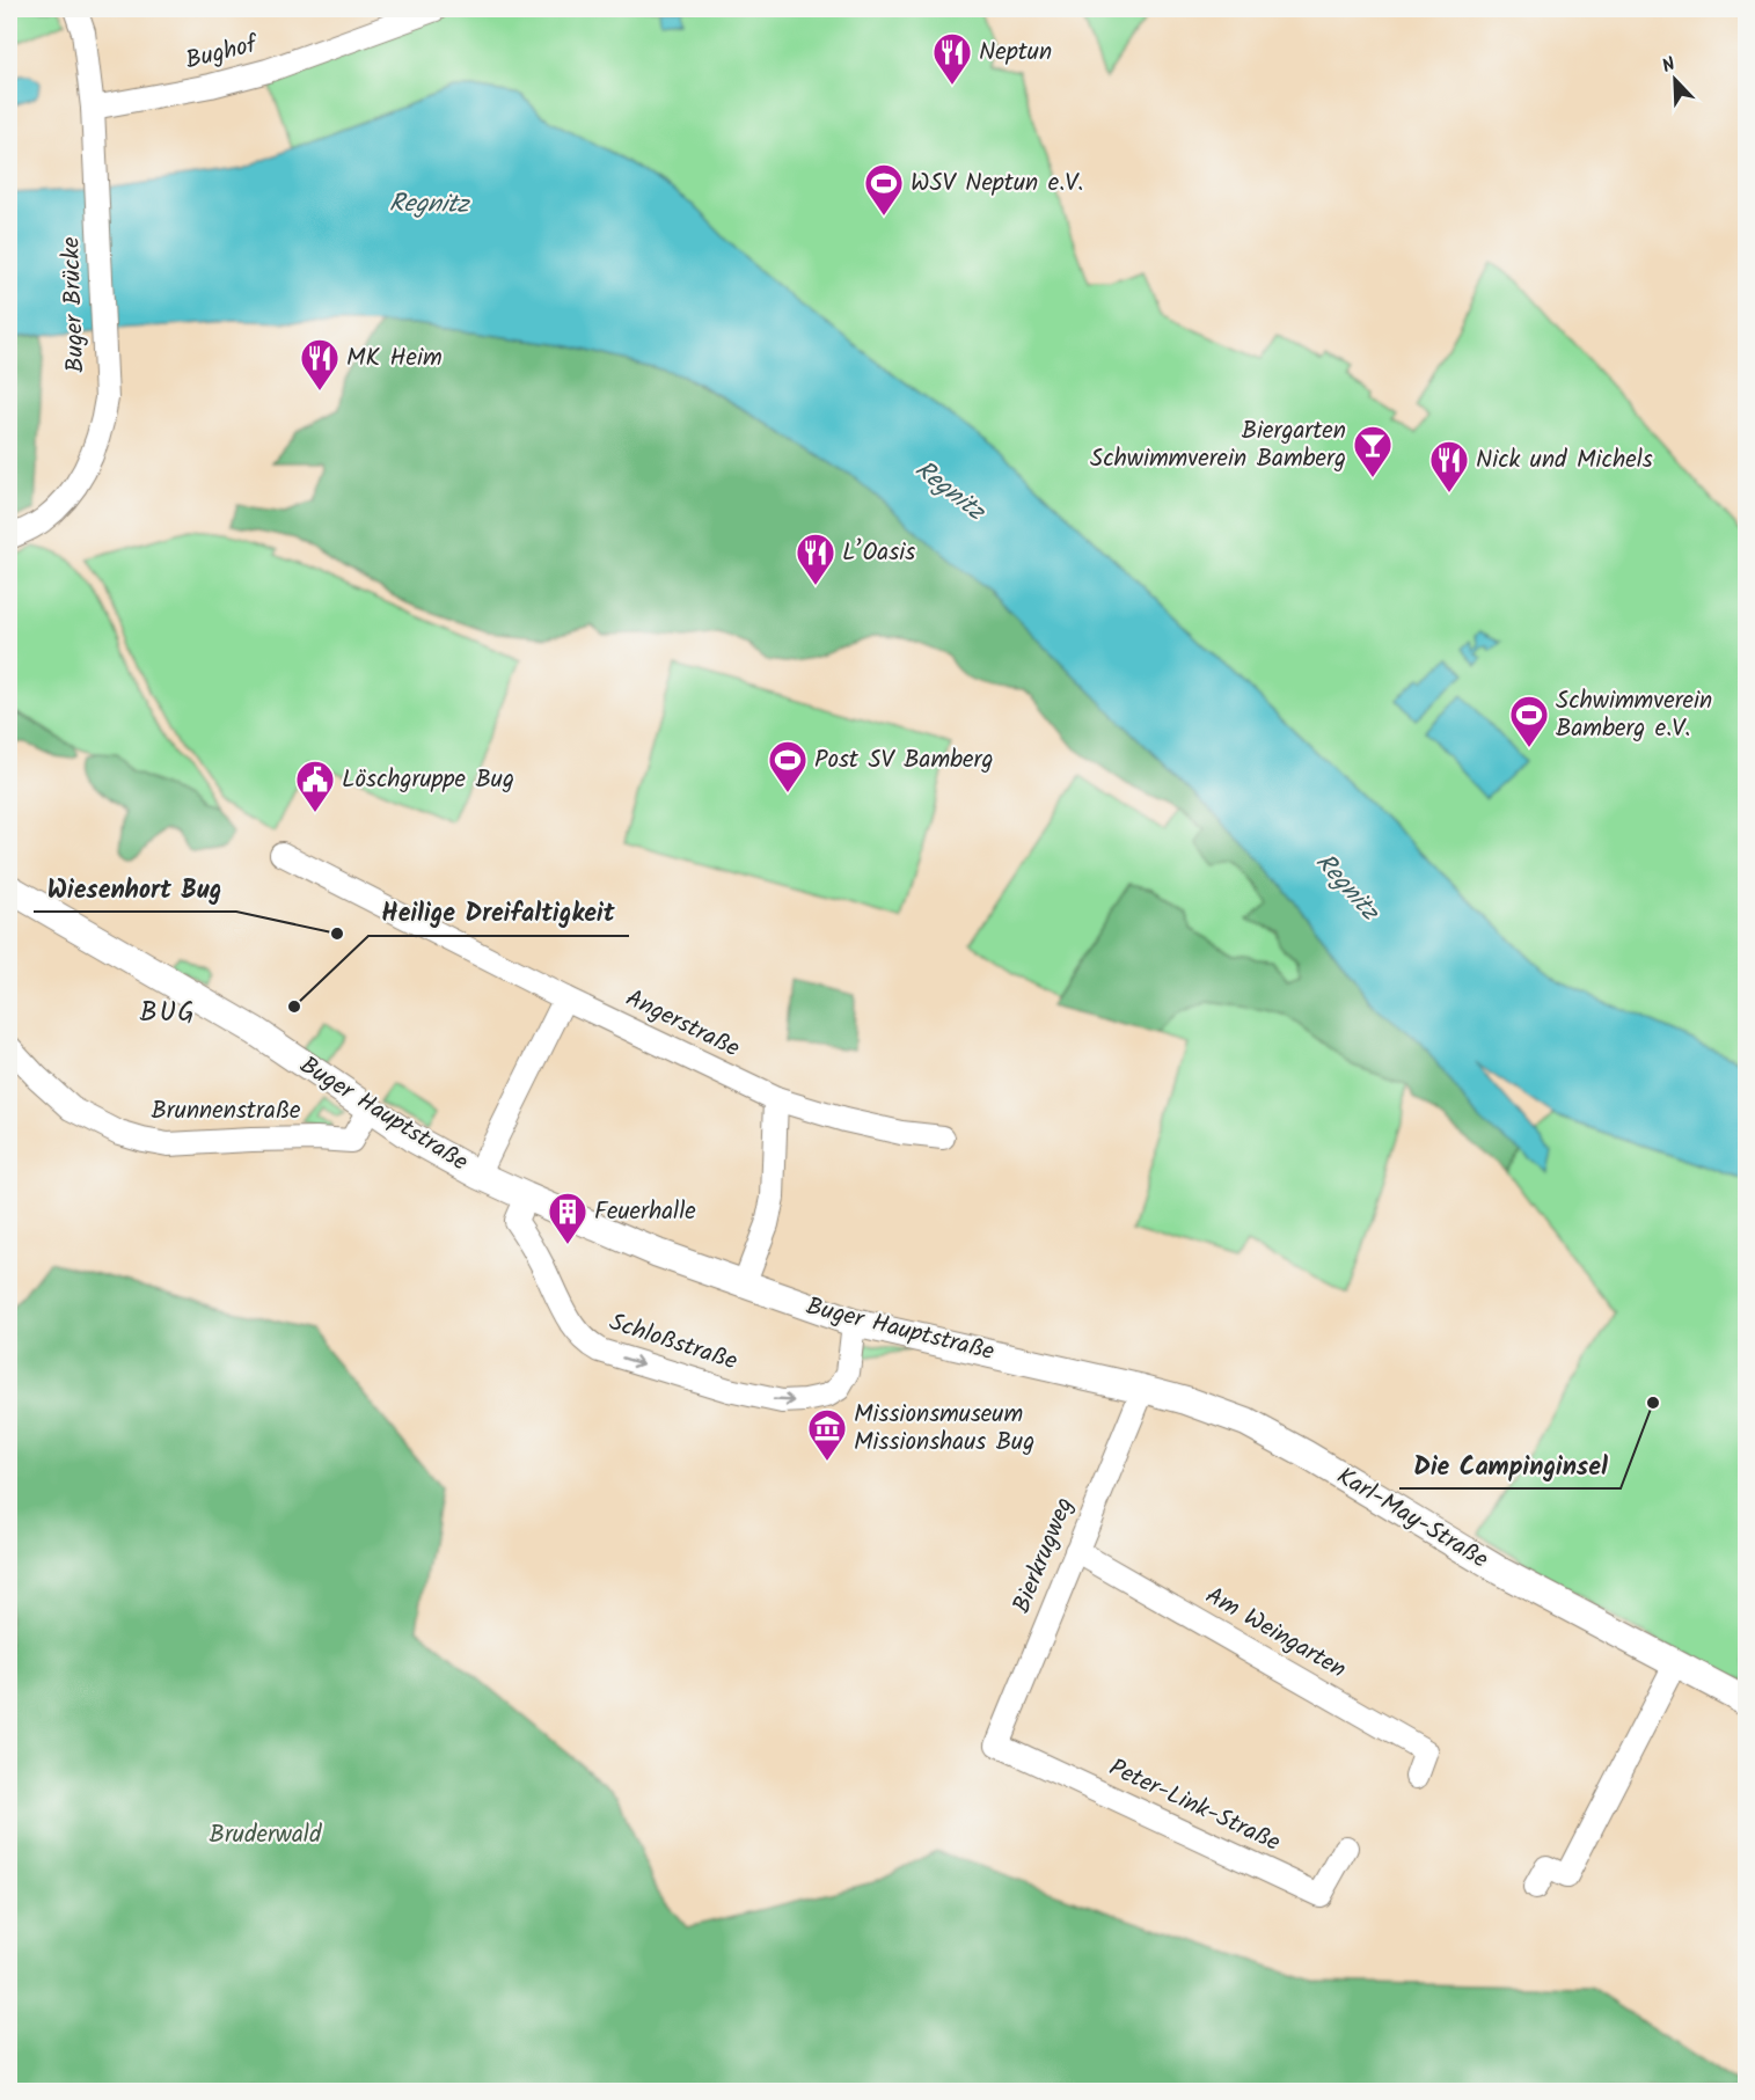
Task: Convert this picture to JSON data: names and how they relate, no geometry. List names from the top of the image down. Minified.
{"streets":{"street":["Bughof","Buger Brücke","Angerstraße","Brunnenstraße","Buger Hauptstraße","Schloßstraße","Karl-May-Straße","Bierkrugweg","Am Weingarten","Peter-Link-Straße"]},"crossings":[["Bughof","Buger Brücke"],["Brunnenstraße","Buger Hauptstraße"],["Buger Hauptstraße","Schloßstraße"],["Buger Hauptstraße","Karl-May-Straße"],["Buger Hauptstraße","Bierkrugweg"],["Karl-May-Straße","Bierkrugweg"],["Bierkrugweg","Am Weingarten"],["Bierkrugweg","Peter-Link-Straße"]],"districts":["BUG"],"water":["Regnitz"],"parks":["Bruderwald"],"places":{"restaurant":["Neptun","MK Heim","Nick und Michels","L’Oasis"],"sports":["WSV Neptun e.V.","Schwimmverein Bamberg e.V.","Post SV Bamberg"],"bar":["Biergarten Schwimmverein Bamberg"],"public building":["Löschgruppe Bug"],"other":["Wiesenhort Bug","Heilige Dreifaltigkeit","Die Campinginsel"],"building":["Feuerhalle"],"museum":["Missionsmuseum Missionshaus Bug"]},"north":"top left"}
